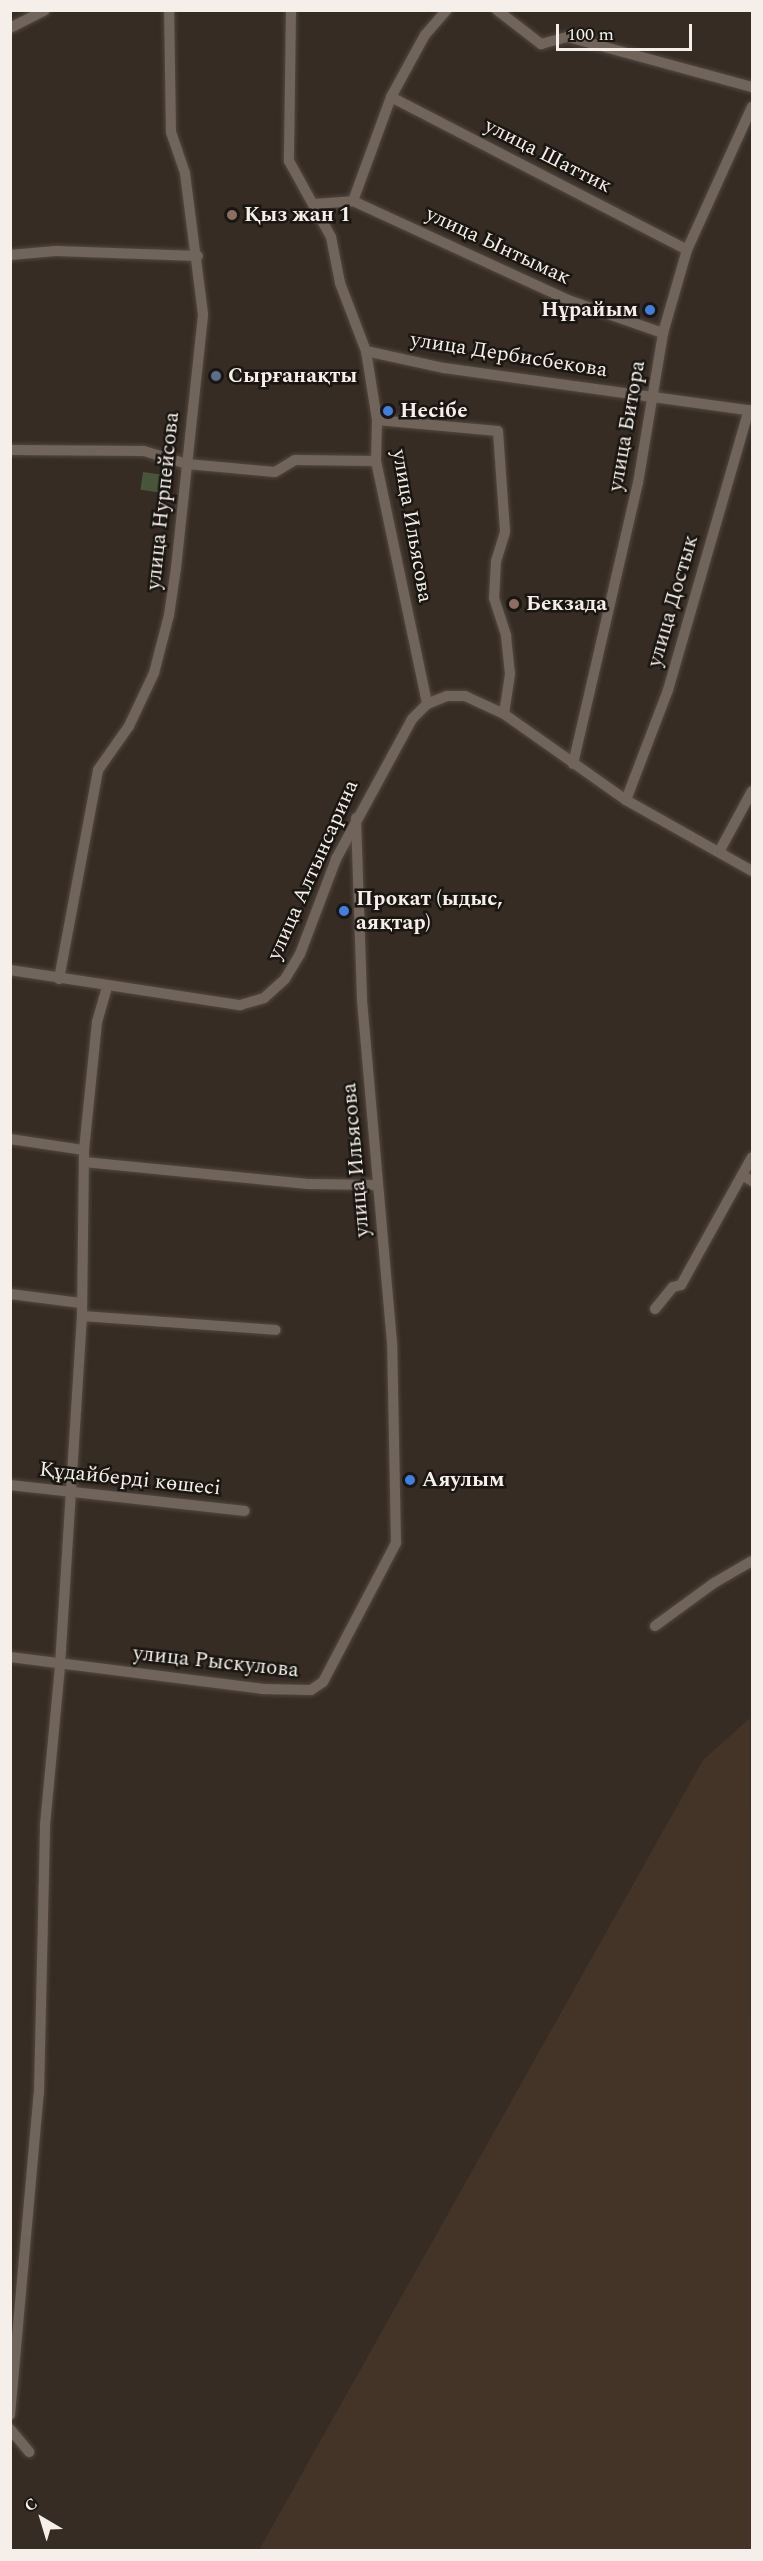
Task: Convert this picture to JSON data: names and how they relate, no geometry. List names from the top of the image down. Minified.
{"streets":{"street":["улица Шаттик","улица Ынтымак","улица Дербисбекова","улица Битора","улица Нурпейсова","улица Ильясова","улица Достык","улица Алтынсарина","Құдайберді көшесі","улица Рыскулова"]},"crossings":[["улица Шаттик","улица Битора"],["улица Ынтымак","улица Битора"],["улица Дербисбекова","улица Битора"],["улица Дербисбекова","улица Ильясова"],["улица Дербисбекова","улица Достык"],["улица Нурпейсова","улица Алтынсарина"],["улица Ильясова","улица Алтынсарина"],["улица Ильясова","улица Рыскулова"]],"places":["Қыз жан 1","Нұрайым","Сырғанақты","Несібе","Бекзада","Прокат (ыдыс, аяқтар)","Аяулым"],"scale_bar":"100 m","north":"top left"}
